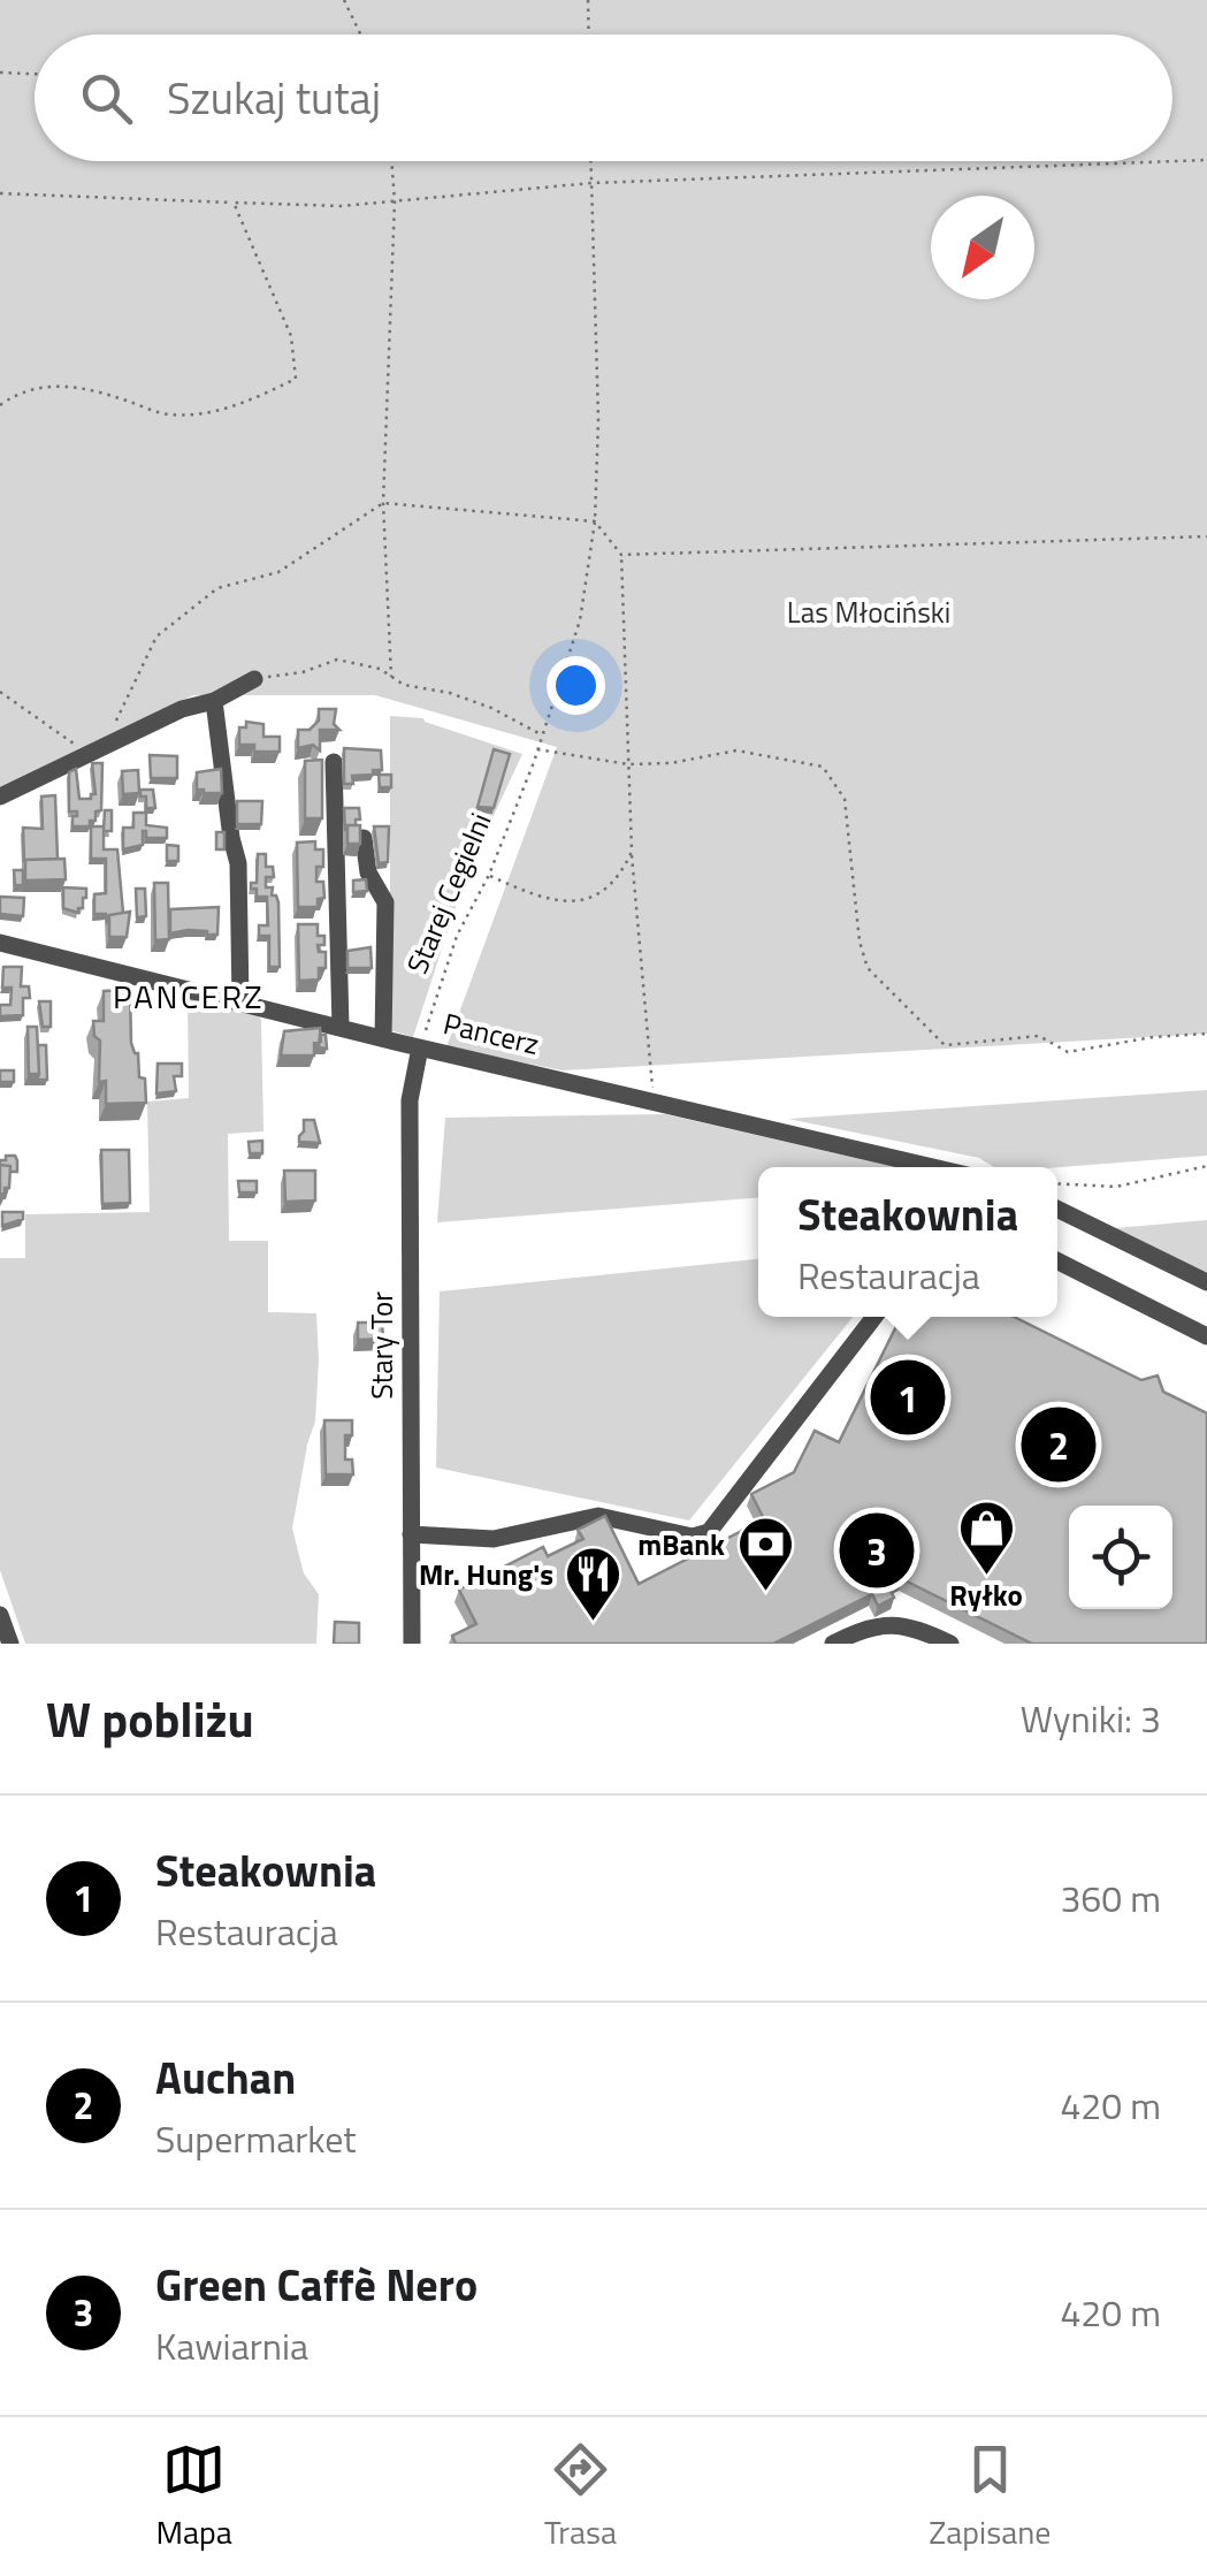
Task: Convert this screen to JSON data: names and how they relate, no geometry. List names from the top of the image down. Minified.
{"streets":{"street":["Pancerz","Stary Tor"],"path":["Starej Cegielni"]},"crossings":[["Starej Cegielni","Pancerz"],["Starej Cegielni","Stary Tor"],["Pancerz","Stary Tor"]],"districts":["PANCERZ"],"parks":["Las Młociński"],"places":{"shop":["Ryłko"],"bank":["mBank"],"restaurant":["Mr. Hung's"]},"north":"bottom left","page":{"search":"Szukaj tutaj","popup":["Steakownia","Restauracja"],"pins":["1","2","3"],"heading":["W pobliżu","Wyniki: 3"],"list":[{"mark":"1","name":"Steakownia","note":"Restauracja","value":"360 m"},{"mark":"2","name":"Auchan","note":"Supermarket","value":"420 m"},{"mark":"3","name":"Green Caffè Nero","note":"Kawiarnia","value":"420 m"}],"nav":["Mapa","Trasa","Zapisane"]}}
